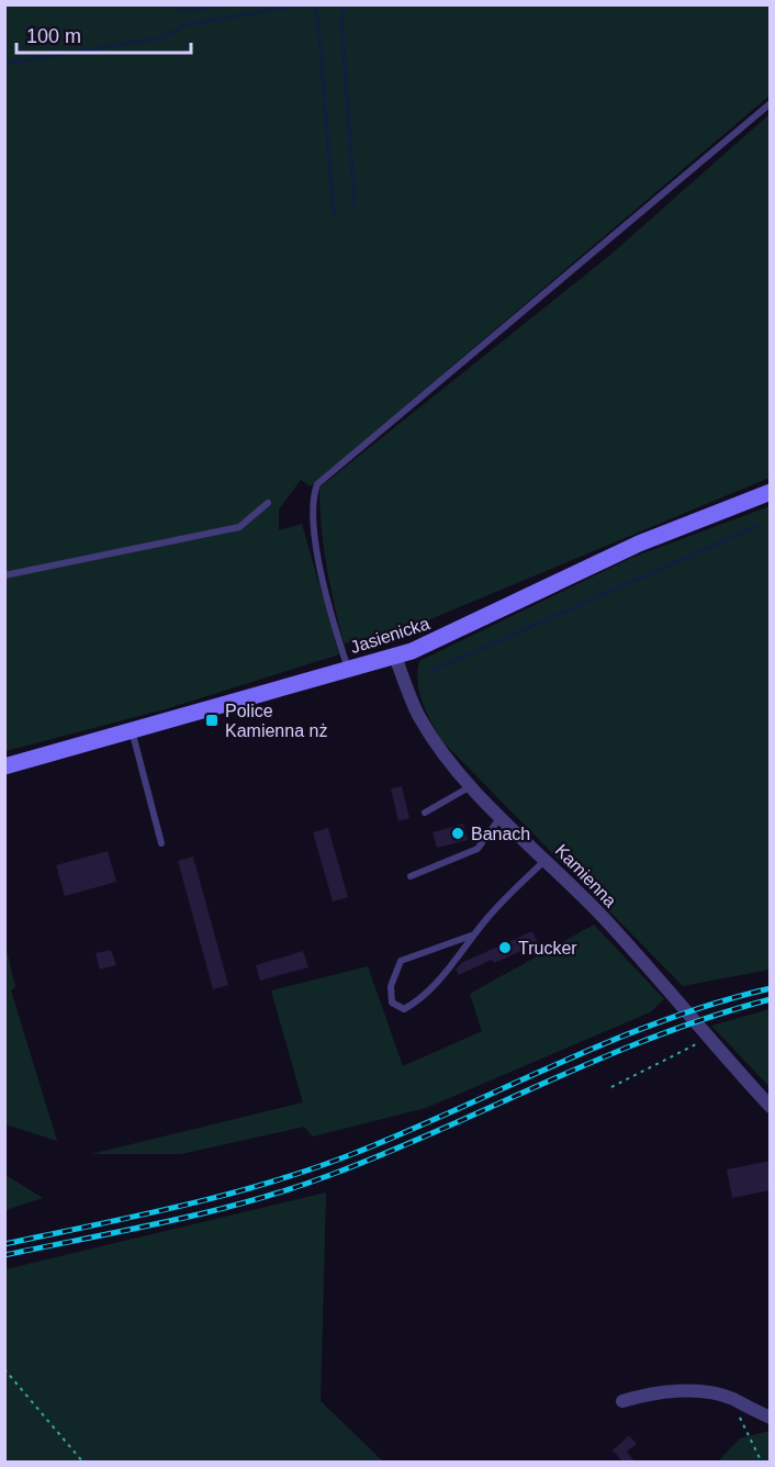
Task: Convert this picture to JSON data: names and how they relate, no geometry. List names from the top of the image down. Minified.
{"streets":{"main road":["Jasienicka"],"street":["Kamienna"]},"crossings":[["Jasienicka","Kamienna"]],"places":{"transit":["Police Kamienna nż"],"other":["Banach","Trucker"]},"scale_bar":"100 m"}
